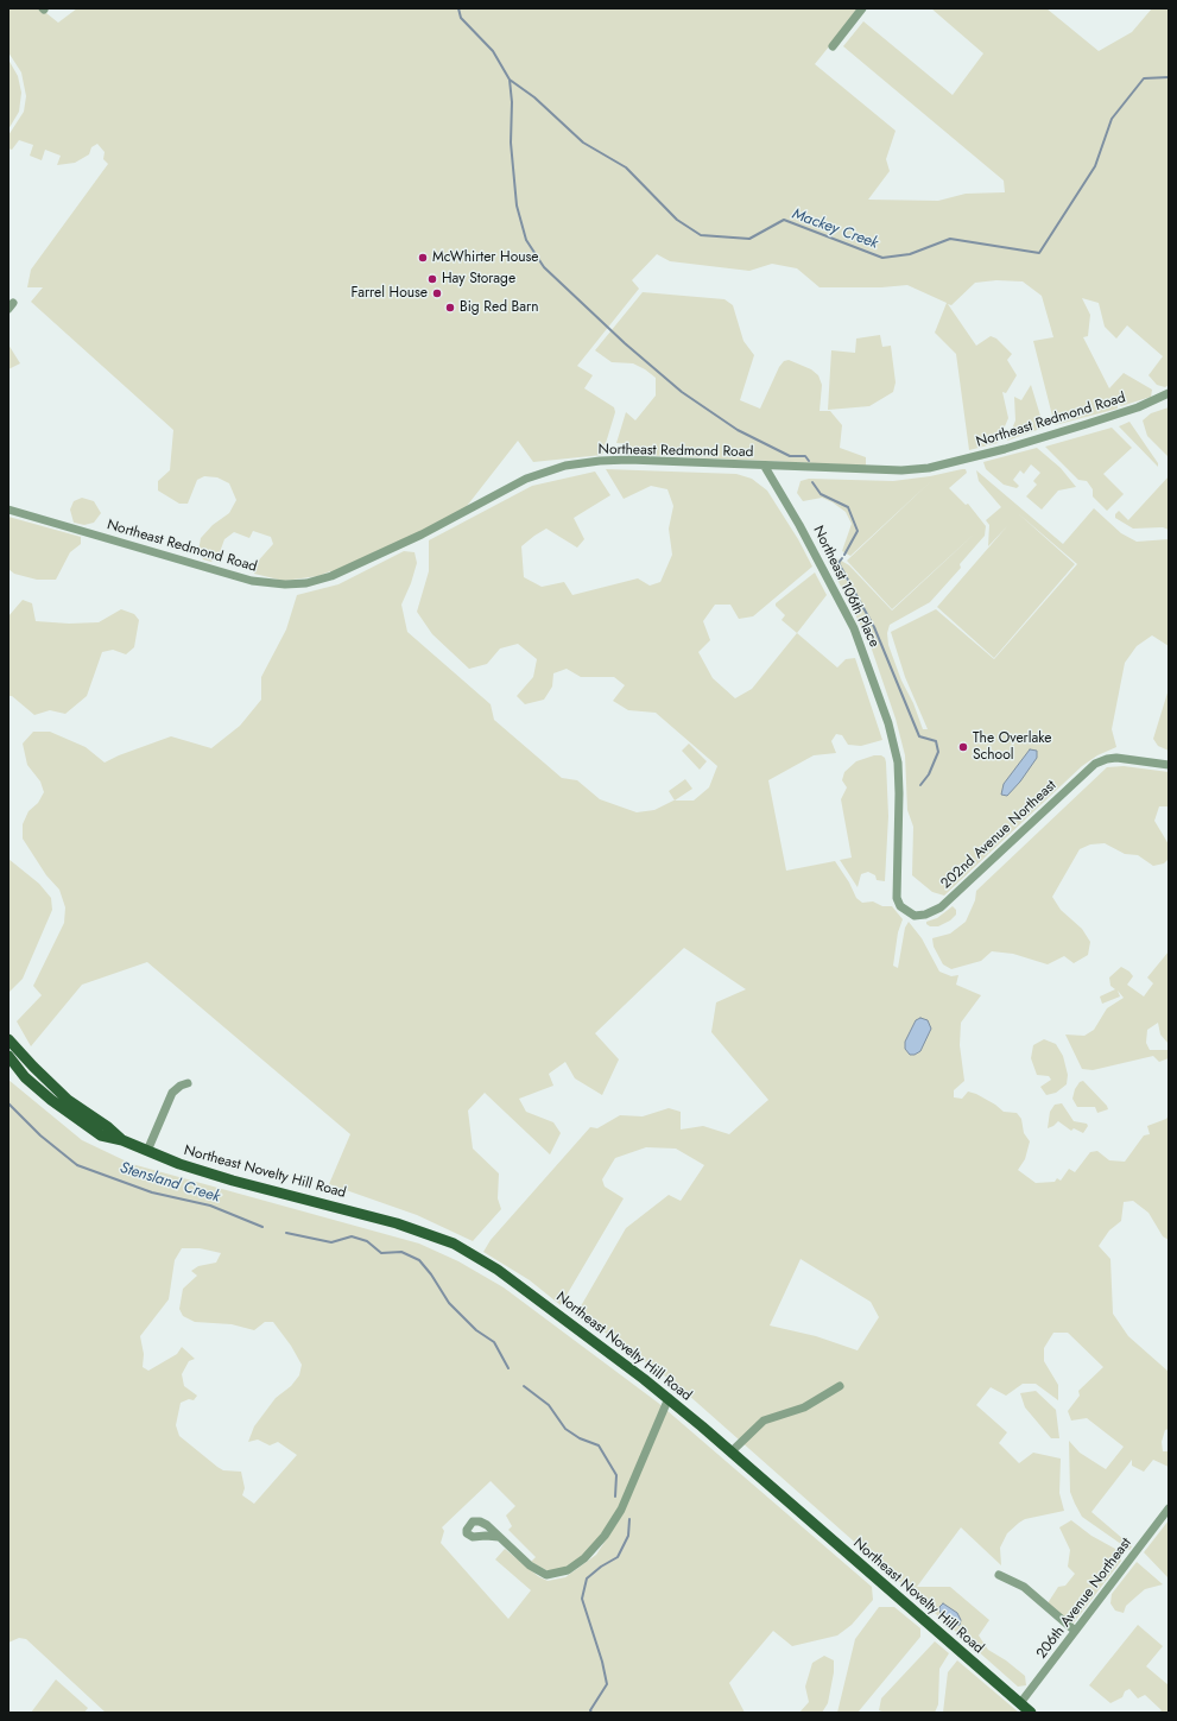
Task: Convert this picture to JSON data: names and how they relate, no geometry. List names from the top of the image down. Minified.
{"streets":{"main road":["Northeast Novelty Hill Road"],"street":["Northeast Redmond Road","Northeast 106th Place","202nd Avenue Northeast","206th Avenue Northeast"]},"crossings":[["Northeast Redmond Road","Northeast 106th Place"],["Northeast 106th Place","202nd Avenue Northeast"],["Northeast Novelty Hill Road","206th Avenue Northeast"]],"water":["Mackey Creek","Stensland Creek"],"places":["McWhirter House","Hay Storage","Farrel House","Big Red Barn","The Overlake School"]}
